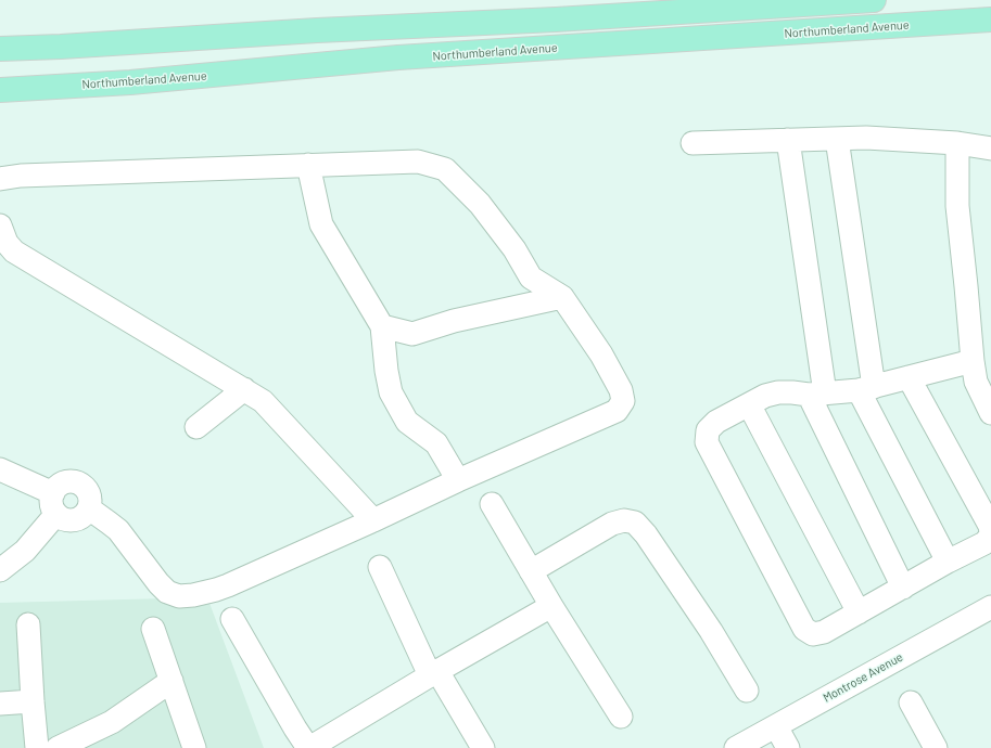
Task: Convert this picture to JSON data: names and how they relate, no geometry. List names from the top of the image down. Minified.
{"streets":{"main road":["Northumberland Avenue"],"street":["Montrose Avenue"]}}
